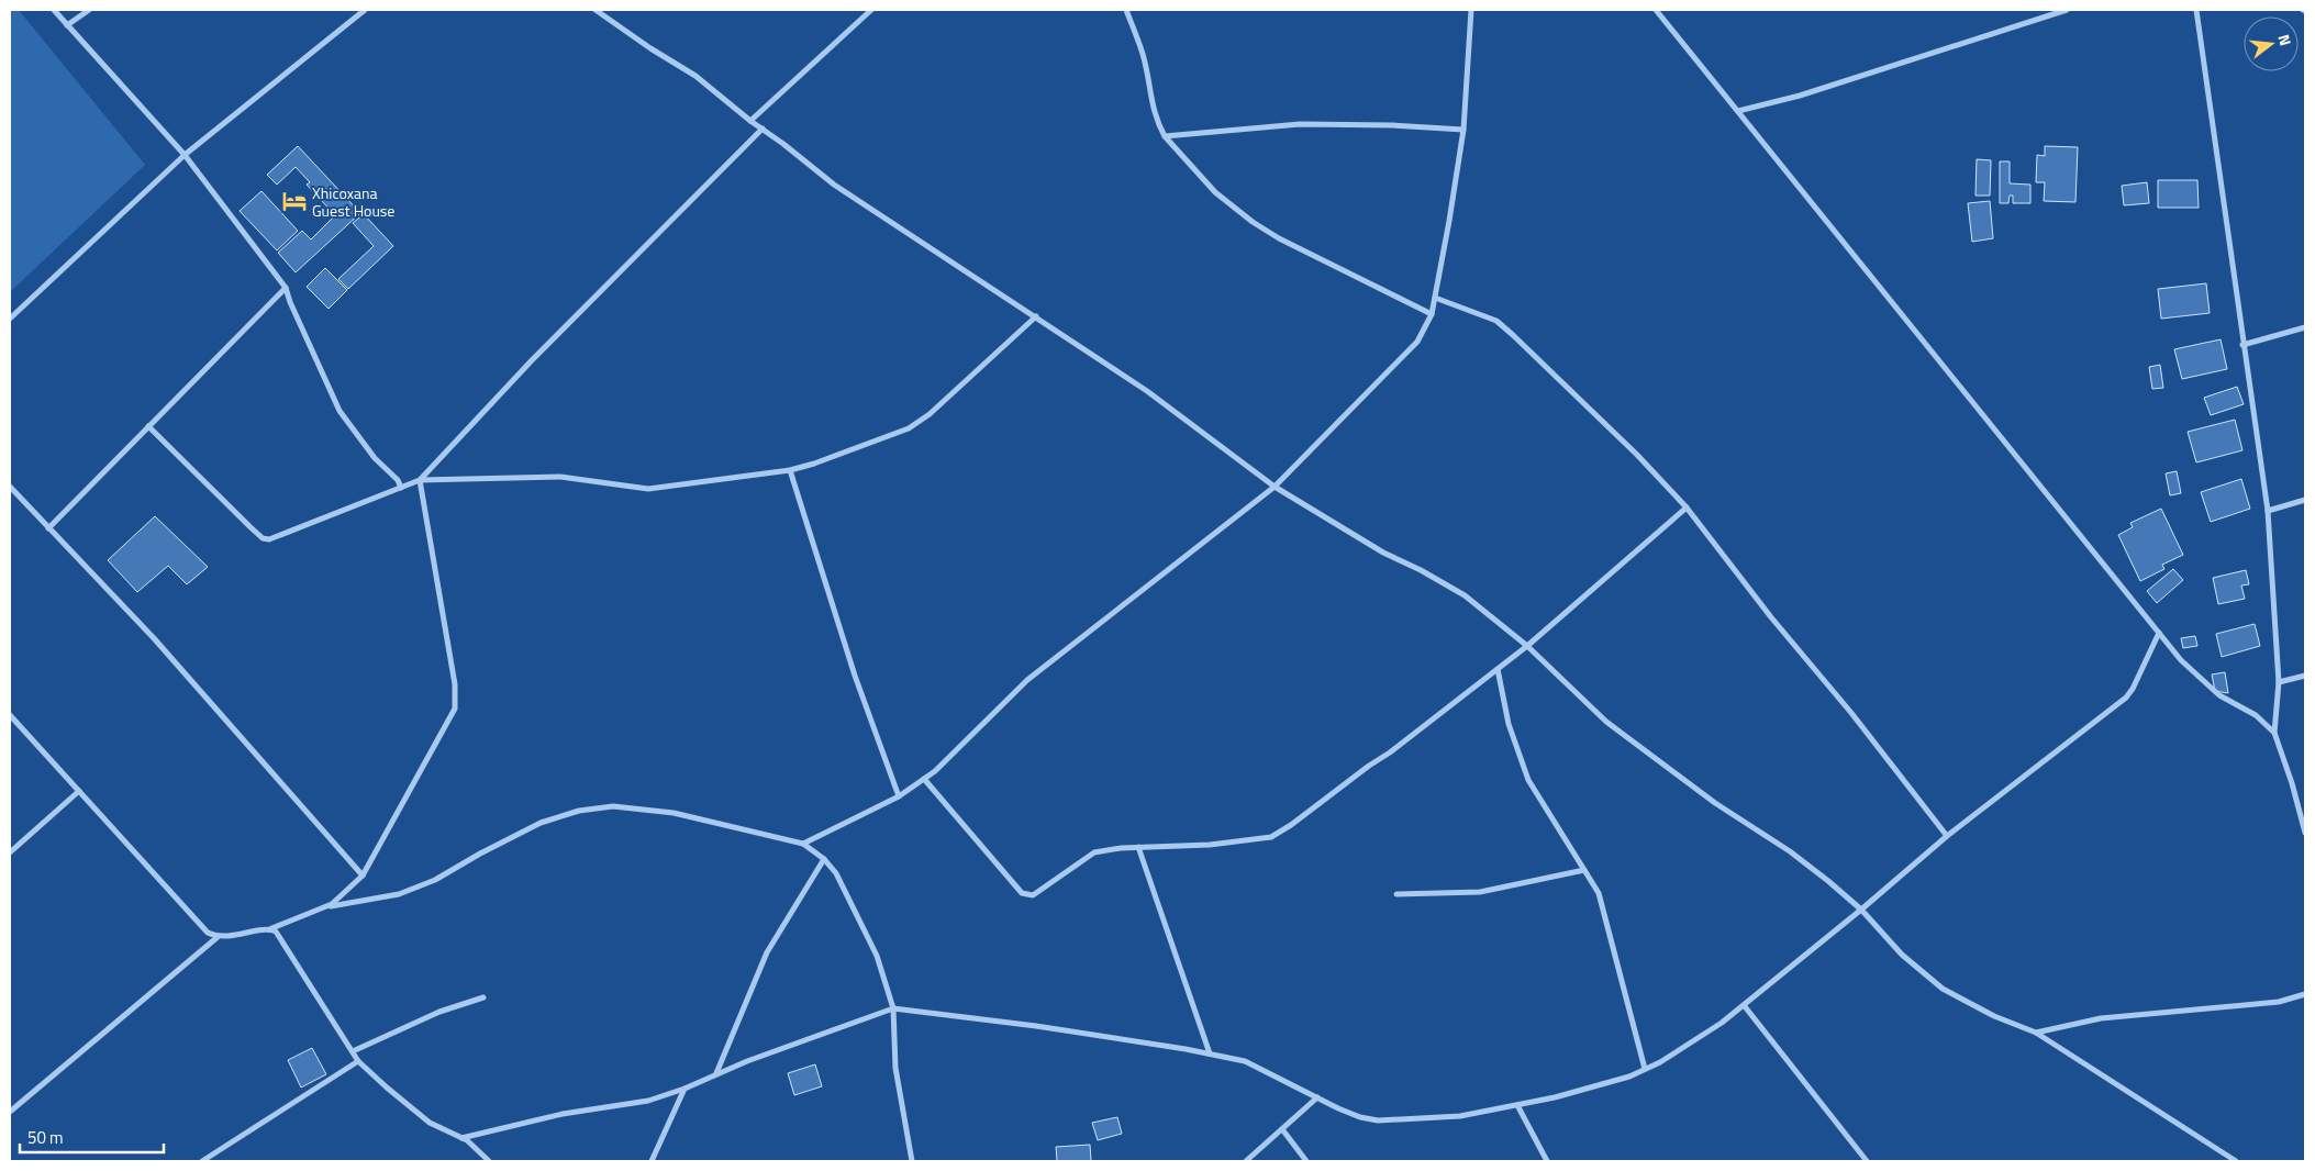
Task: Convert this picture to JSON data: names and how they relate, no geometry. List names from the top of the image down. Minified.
{"places":{"hotel":["Xhicoxana Guest House"]},"scale_bar":"50 m","north":"right"}
